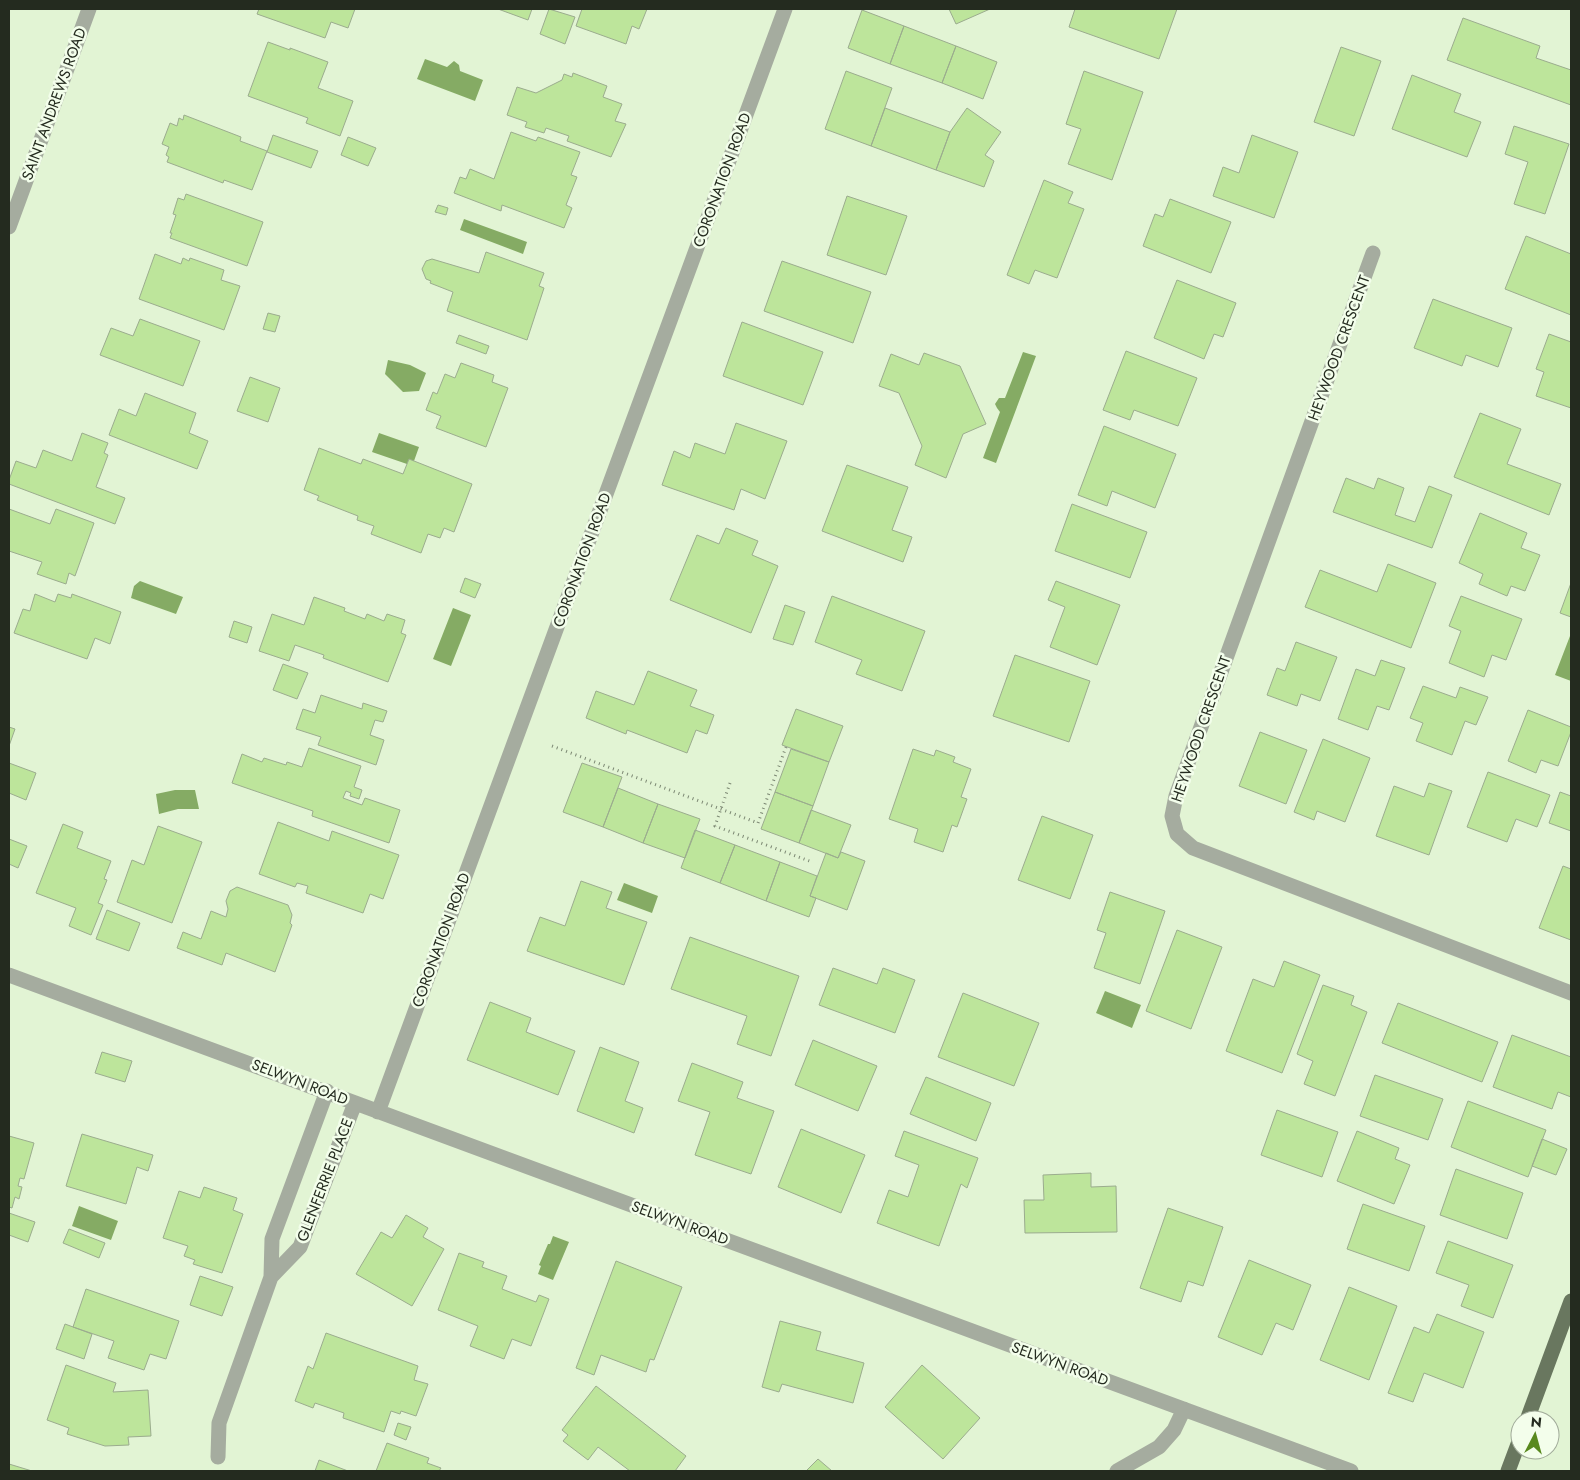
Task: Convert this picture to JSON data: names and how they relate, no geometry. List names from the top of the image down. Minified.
{"streets":{"street":["SAINT ANDREWS ROAD","CORONATION ROAD","HEYWOOD CRESCENT","SELWYN ROAD","GLENFERRIE PLACE"]},"crossings":[["CORONATION ROAD","SELWYN ROAD"],["SELWYN ROAD","GLENFERRIE PLACE"]],"north":"top"}
